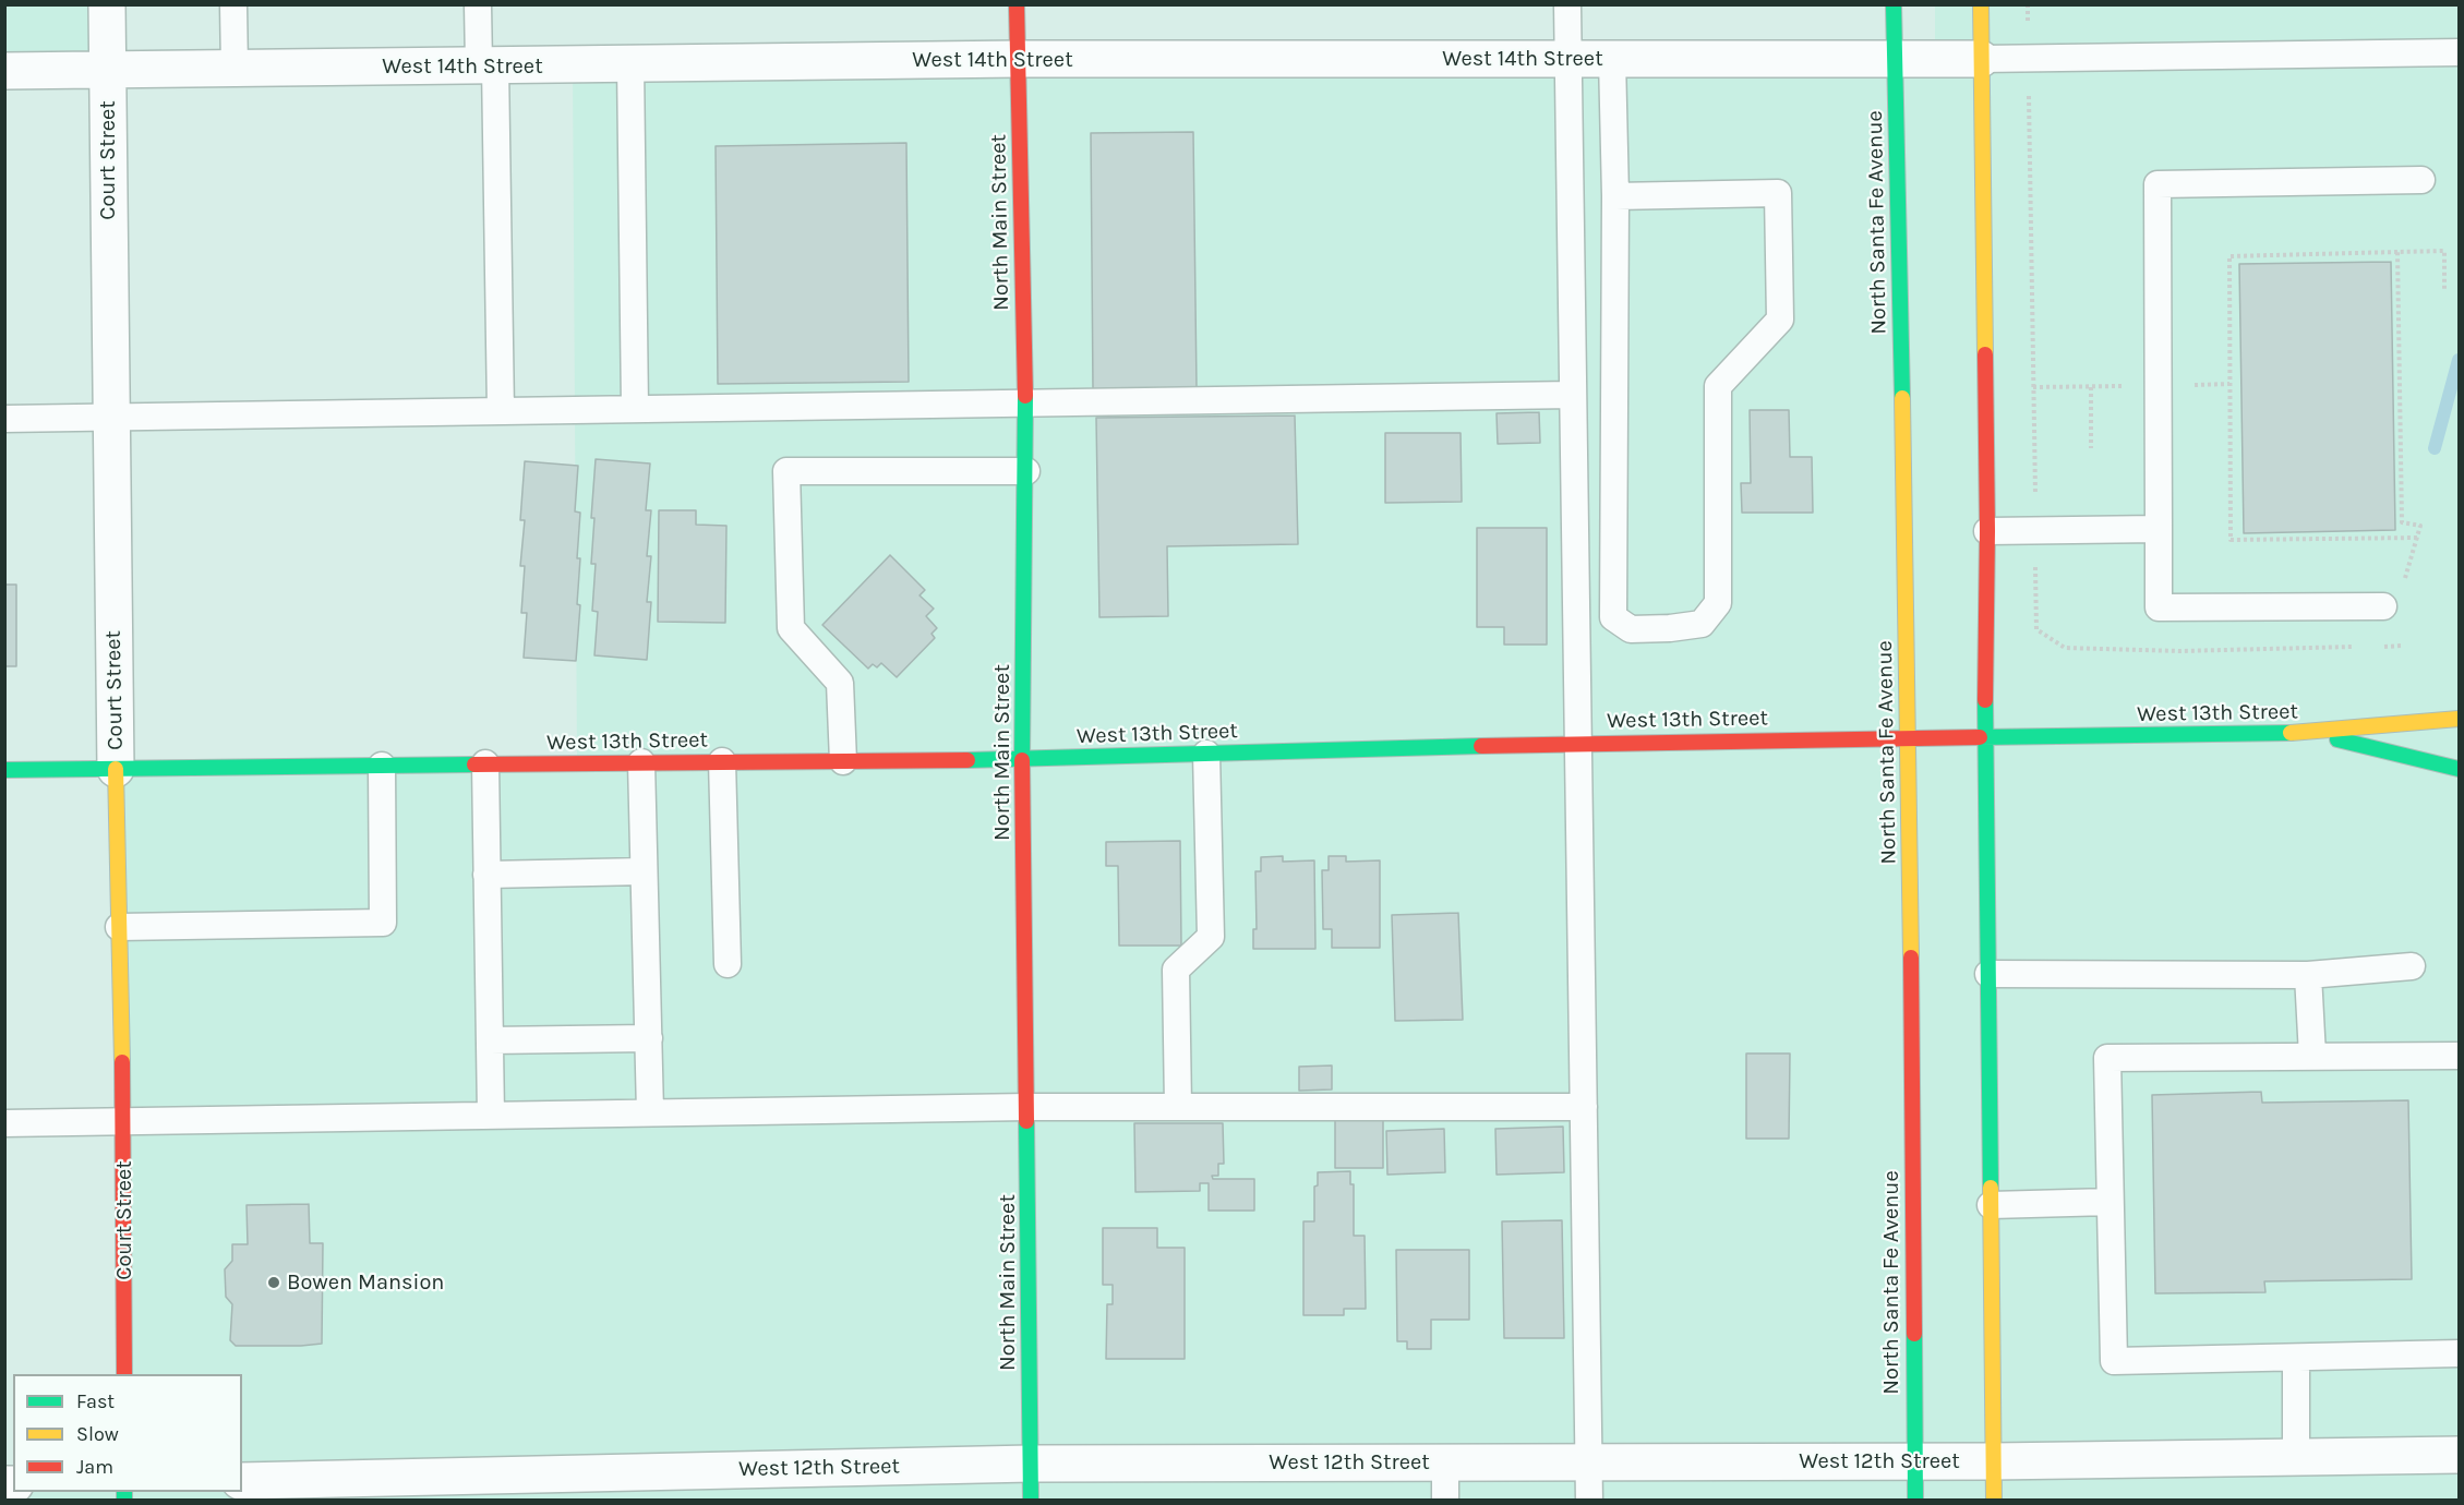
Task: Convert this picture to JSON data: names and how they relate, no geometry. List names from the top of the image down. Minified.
{"streets":{"main road":["Court Street","North Main Street","North Santa Fe Avenue","West 13th Street"],"street":["West 14th Street","West 12th Street"]},"crossings":[["West 14th Street","Court Street"],["West 14th Street","North Main Street"],["West 14th Street","North Santa Fe Avenue"],["Court Street","West 13th Street"],["North Main Street","West 13th Street"],["North Main Street","West 12th Street"],["North Santa Fe Avenue","West 13th Street"],["North Santa Fe Avenue","West 12th Street"]],"places":["Bowen Mansion"],"legend":["Fast","Slow","Jam"]}
